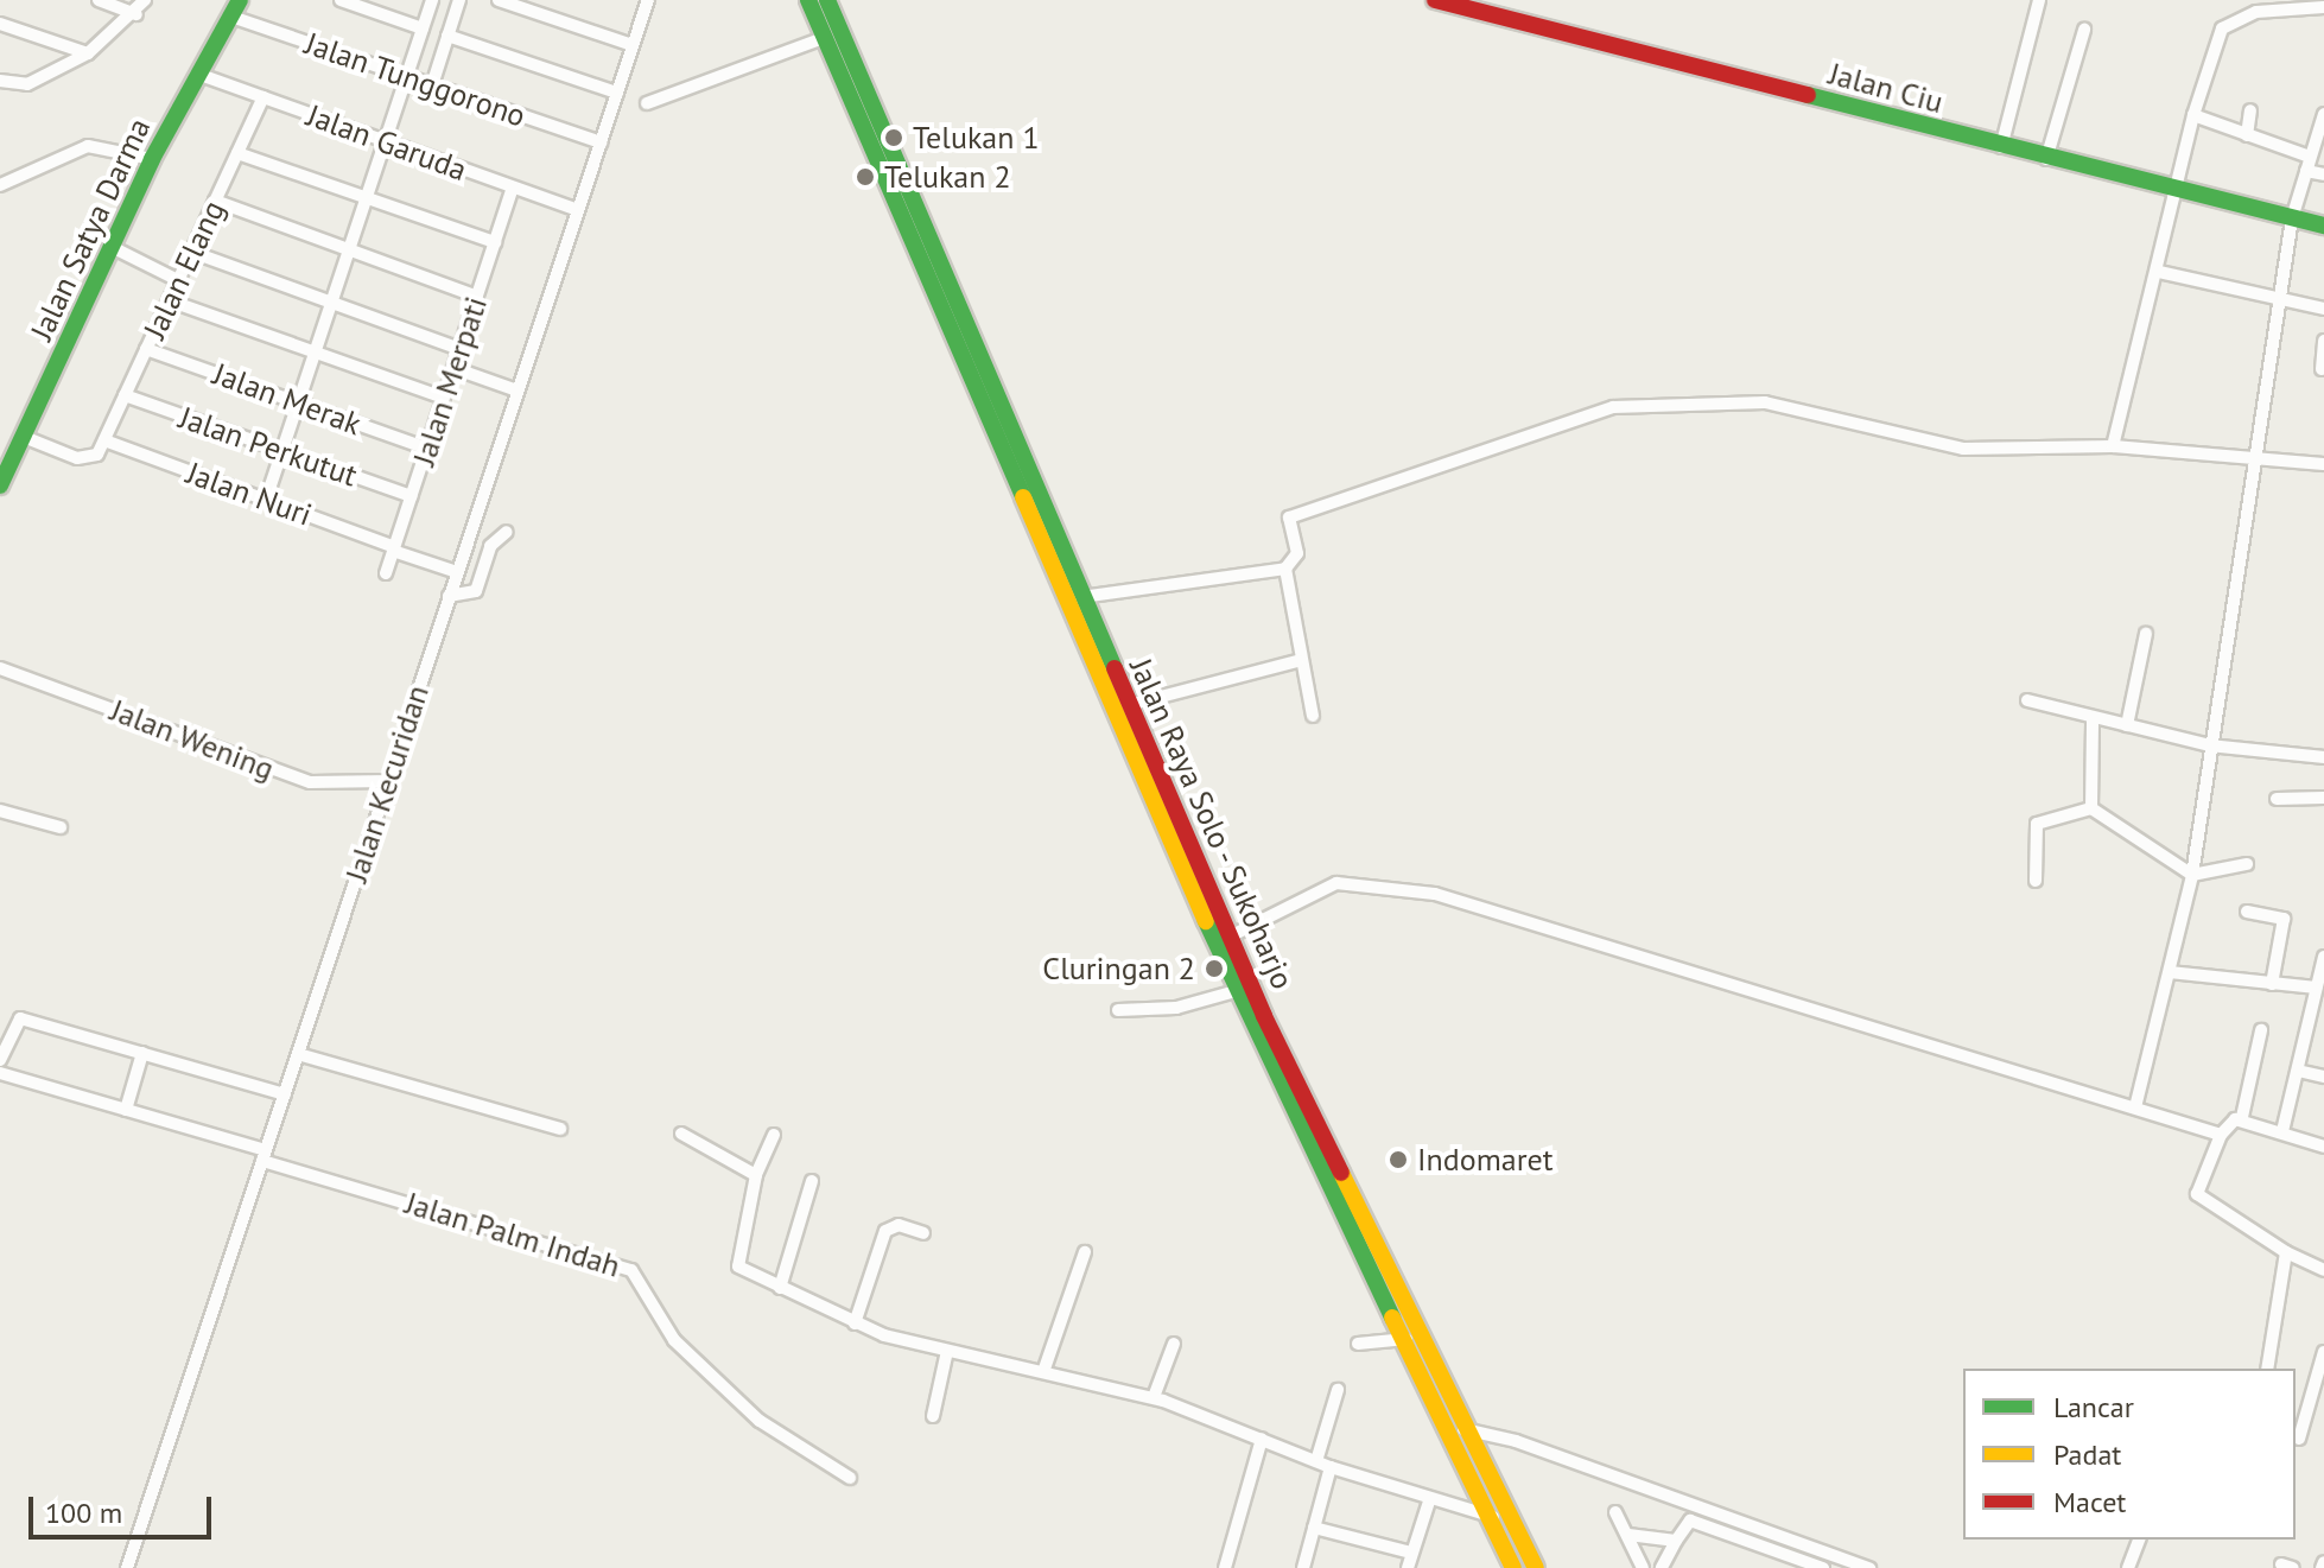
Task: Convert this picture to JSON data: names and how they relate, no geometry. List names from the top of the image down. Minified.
{"streets":{"main road":["Jalan Ciu","Jalan Satya Darma","Jalan Raya Solo - Sukoharjo"],"street":["Jalan Tunggorono","Jalan Garuda","Jalan Elang","Jalan Merpati","Jalan Merak","Jalan Perkutut","Jalan Nuri","Jalan Wening","Jalan Kecuridan","Jalan Palm Indah"]},"crossings":[["Jalan Tunggorono","Jalan Satya Darma"],["Jalan Tunggorono","Jalan Kecuridan"],["Jalan Garuda","Jalan Satya Darma"],["Jalan Garuda","Jalan Elang"],["Jalan Garuda","Jalan Merpati"],["Jalan Garuda","Jalan Kecuridan"],["Jalan Elang","Jalan Merak"],["Jalan Elang","Jalan Perkutut"],["Jalan Elang","Jalan Nuri"],["Jalan Merpati","Jalan Merak"],["Jalan Merpati","Jalan Perkutut"],["Jalan Merpati","Jalan Nuri"],["Jalan Nuri","Jalan Kecuridan"],["Jalan Wening","Jalan Kecuridan"],["Jalan Kecuridan","Jalan Palm Indah"]],"places":["Telukan 1","Telukan 2","Cluringan 2","Indomaret"],"legend":["Lancar","Padat","Macet"],"scale_bar":"100 m"}
